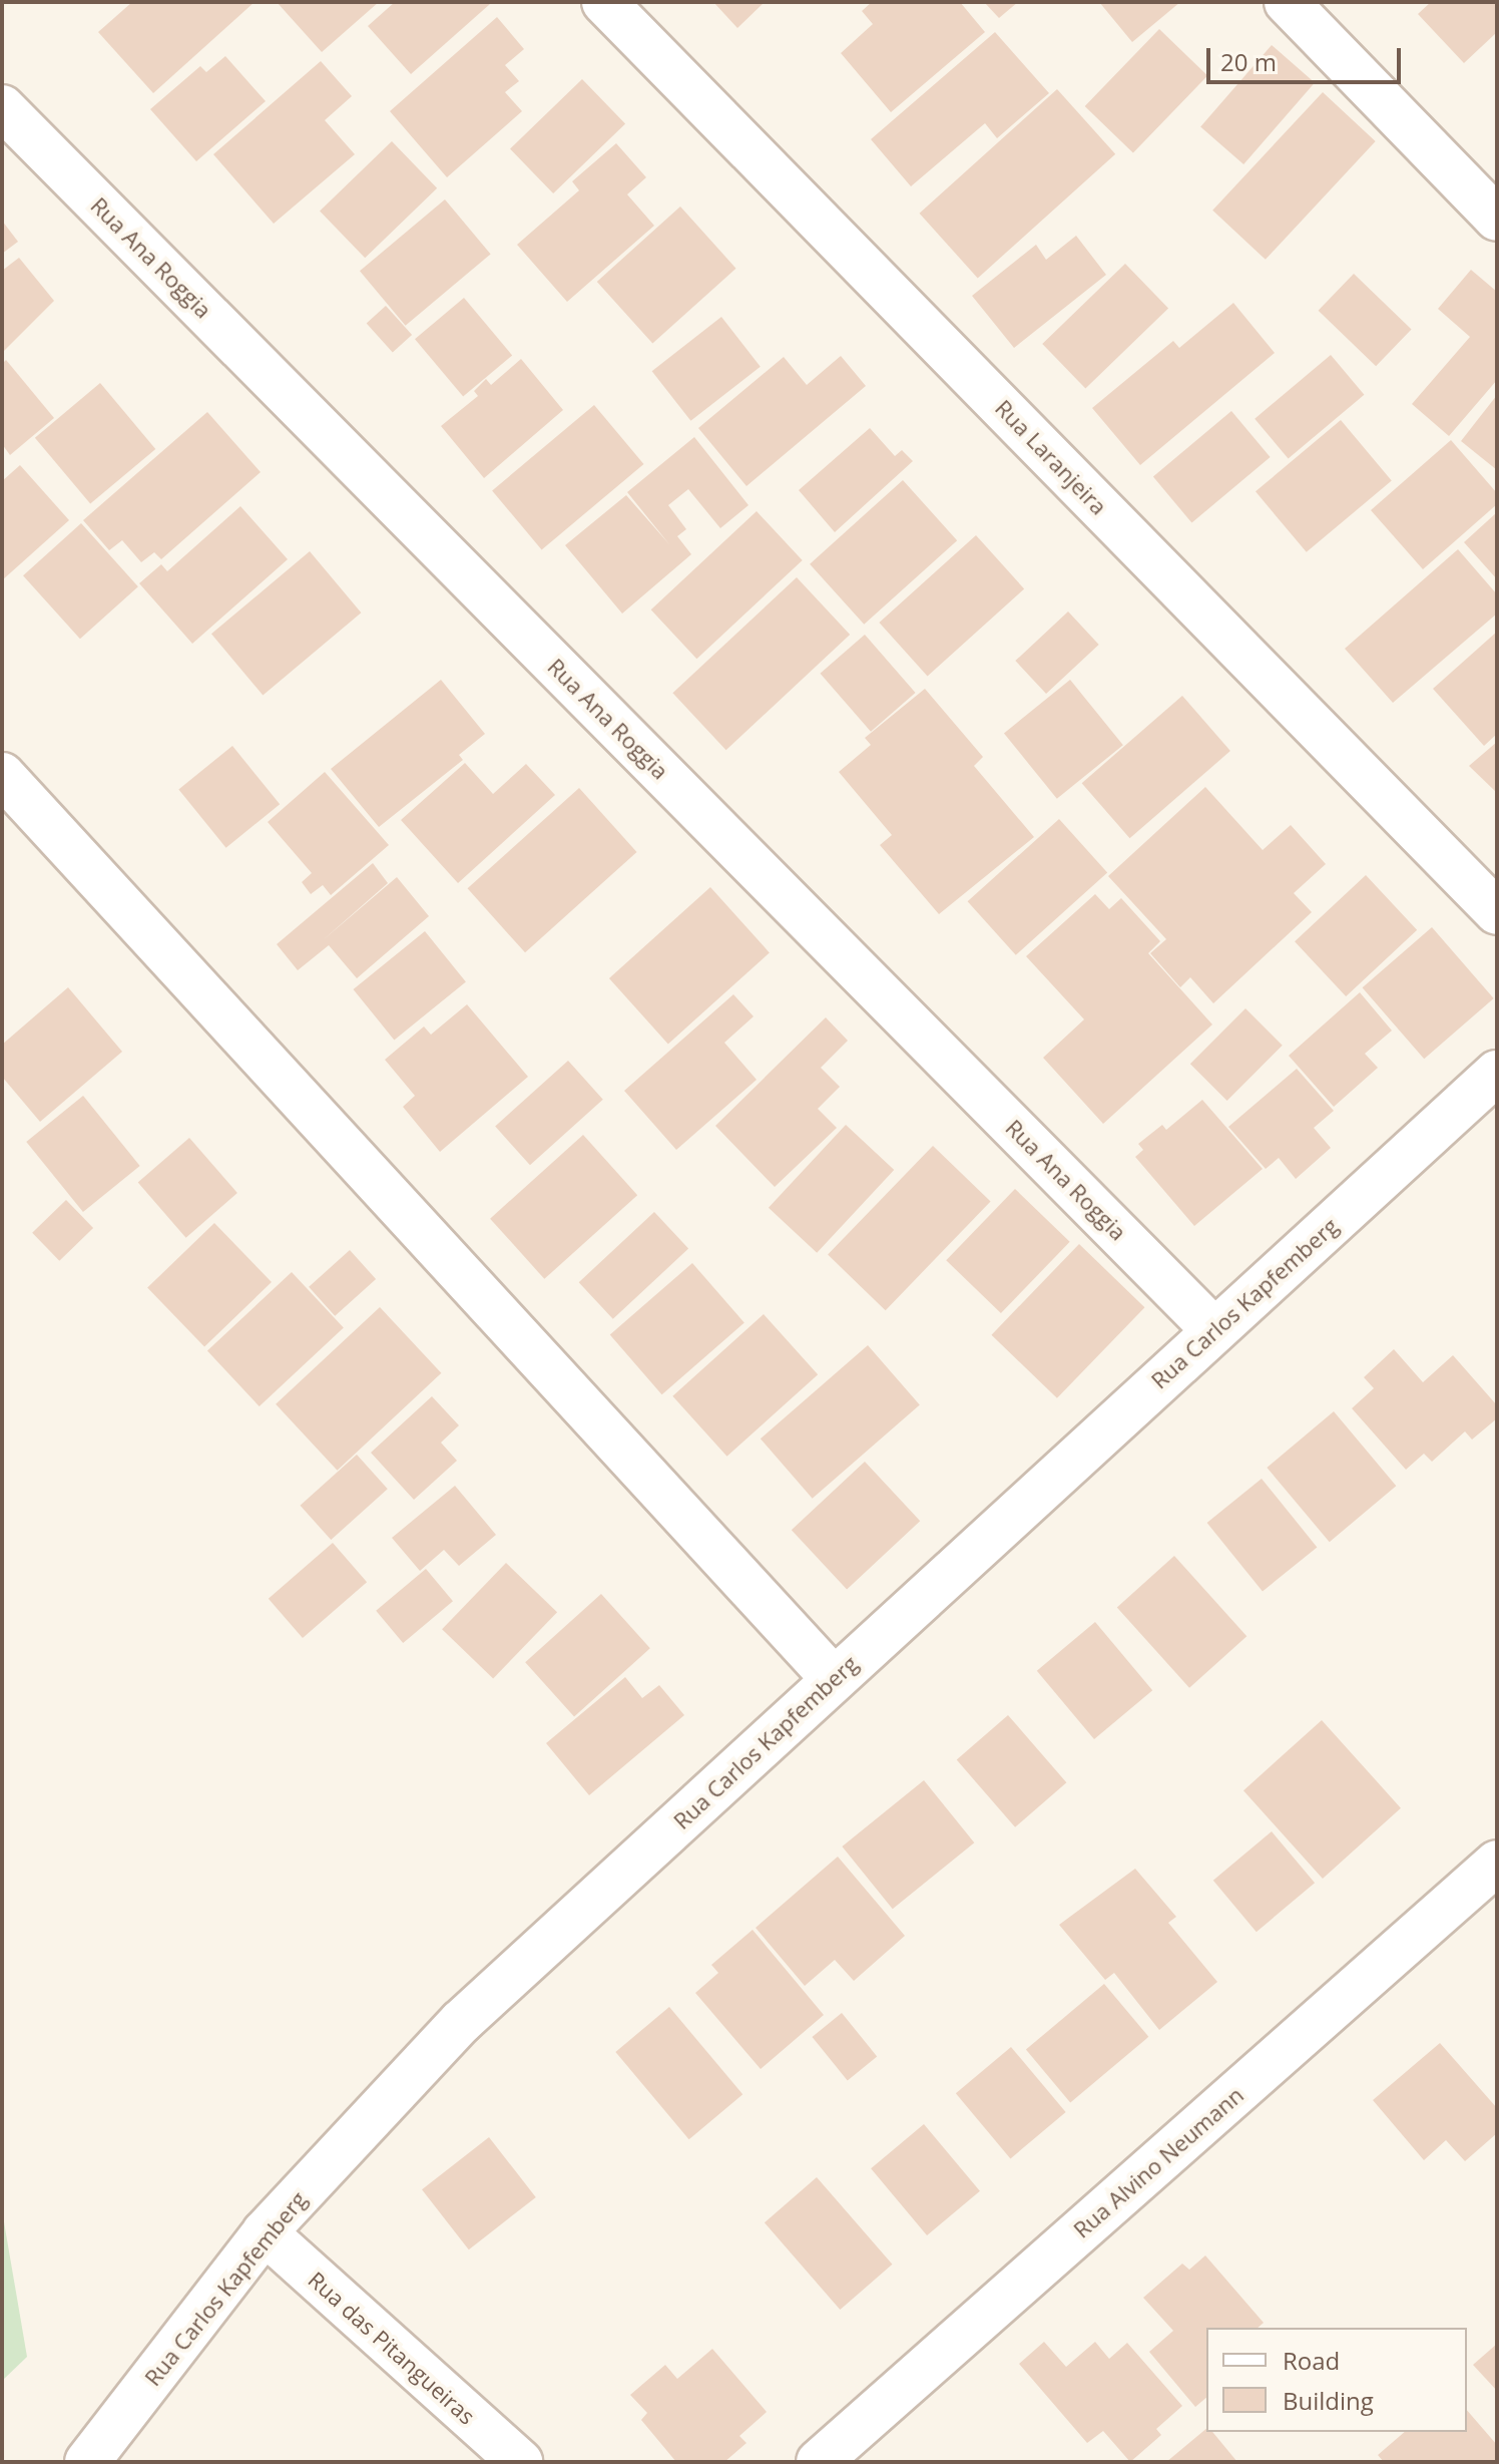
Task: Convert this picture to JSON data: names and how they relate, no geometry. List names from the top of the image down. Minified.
{"streets":{"street":["Rua Ana Roggia","Rua Laranjeira","Rua Carlos Kapfemberg","Rua Alvino Neumann","Rua das Pitangueiras"]},"crossings":[["Rua Ana Roggia","Rua Carlos Kapfemberg"],["Rua Carlos Kapfemberg","Rua das Pitangueiras"]],"legend":["Road","Building"],"scale_bar":"20 m"}
